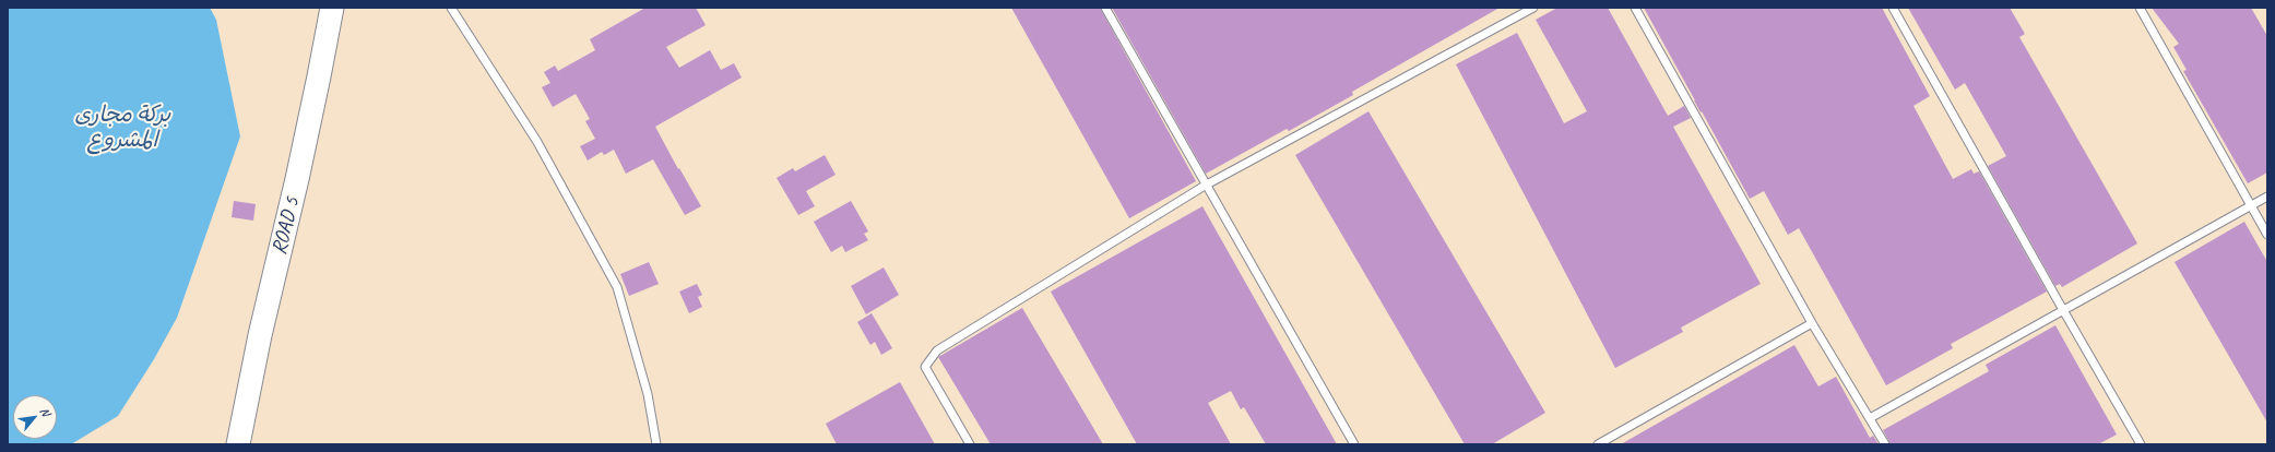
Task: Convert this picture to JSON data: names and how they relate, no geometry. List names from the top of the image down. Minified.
{"streets":{"main road":["ROAD 5"]},"water":["بركة مجارى المشروع"],"north":"top right"}
